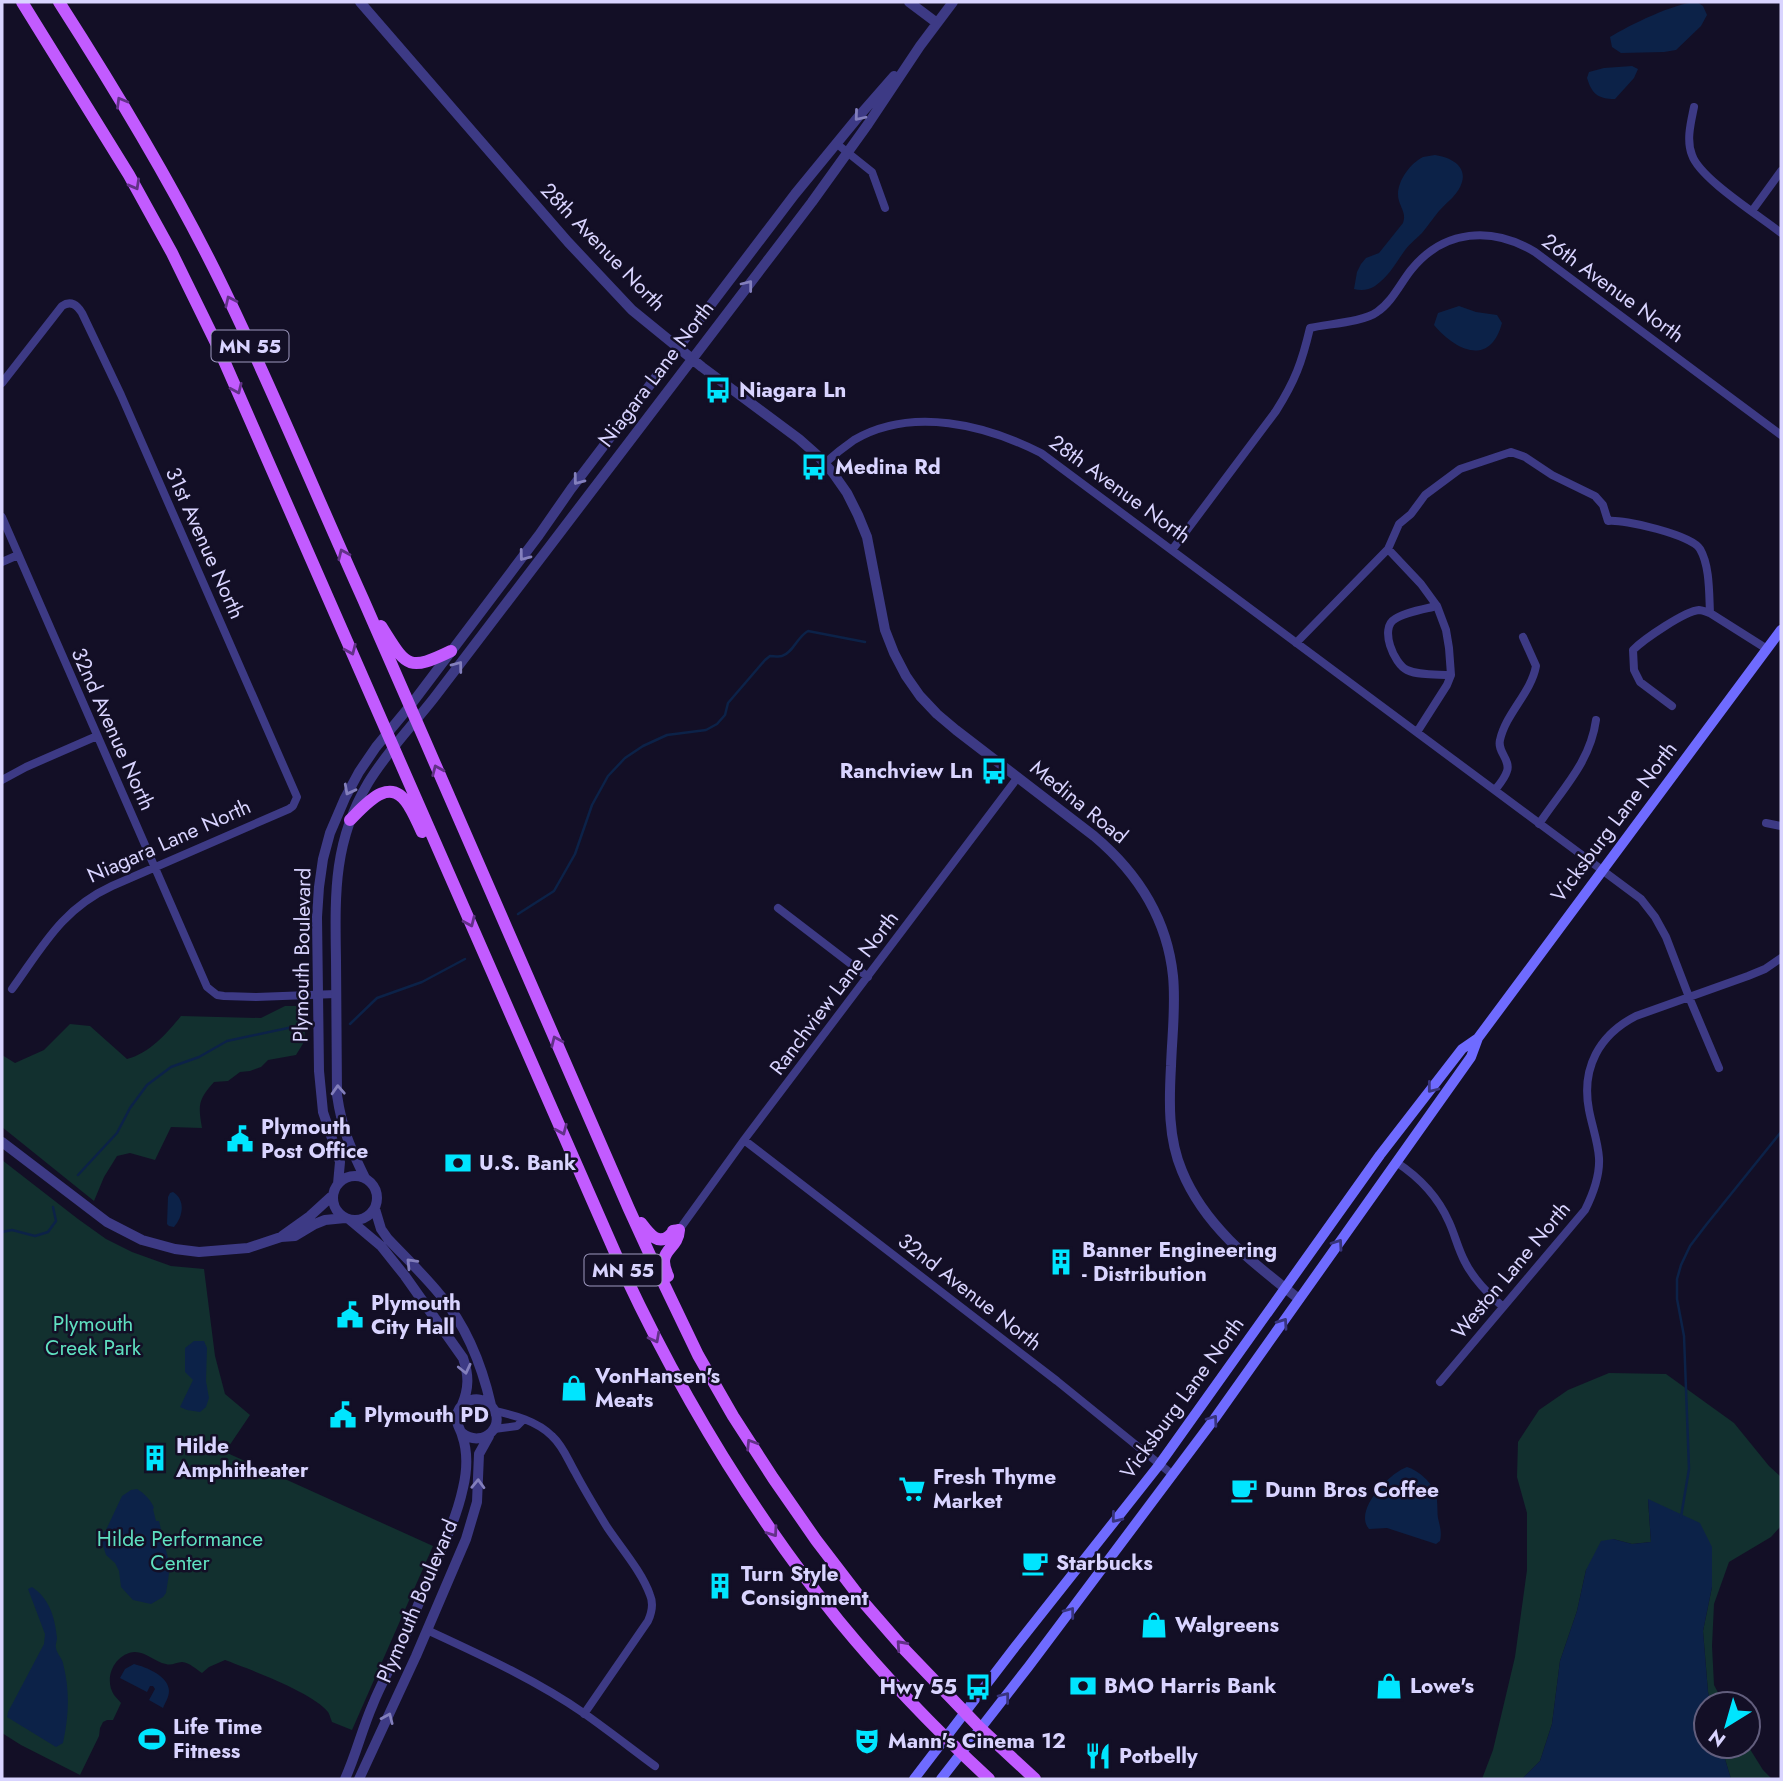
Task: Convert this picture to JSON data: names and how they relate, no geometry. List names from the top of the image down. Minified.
{"streets":{"main road":["MN 55","Vicksburg Lane North"],"street":["28th Avenue North","26th Avenue North","Niagara Lane North","31st Avenue North","32nd Avenue North","Medina Road","Plymouth Boulevard","Ranchview Lane North","Weston Lane North"]},"crossings":[["28th Avenue North","26th Avenue North"],["28th Avenue North","Niagara Lane North"],["28th Avenue North","Medina Road"],["28th Avenue North","Vicksburg Lane North"],["28th Avenue North","Weston Lane North"],["MN 55","Niagara Lane North"],["MN 55","Vicksburg Lane North"],["MN 55","Plymouth Boulevard"],["Niagara Lane North","31st Avenue North"],["Niagara Lane North","32nd Avenue North"],["Niagara Lane North","Plymouth Boulevard"],["32nd Avenue North","Vicksburg Lane North"],["32nd Avenue North","Plymouth Boulevard"],["32nd Avenue North","Ranchview Lane North"],["Medina Road","Vicksburg Lane North"],["Medina Road","Ranchview Lane North"]],"parks":["Plymouth Creek Park","Hilde Performance Center"],"places":{"bus stop":["Niagara Ln","Medina Rd","Ranchview Ln","Hwy 55"],"public building":["Plymouth Post Office","Plymouth City Hall","Plymouth PD"],"bank":["U.S. Bank","BMO Harris Bank"],"building":["Banner Engineering - Distribution","Hilde Amphitheater","Turn Style Consignment"],"shop":["VonHansen's Meats","Walgreens","Lowe's"],"supermarket":["Fresh Thyme Market"],"cafe":["Dunn Bros Coffee","Starbucks"],"sports":["Life Time Fitness"],"theatre":["Mann's Cinema 12"],"restaurant":["Potbelly"]},"north":"bottom left"}
